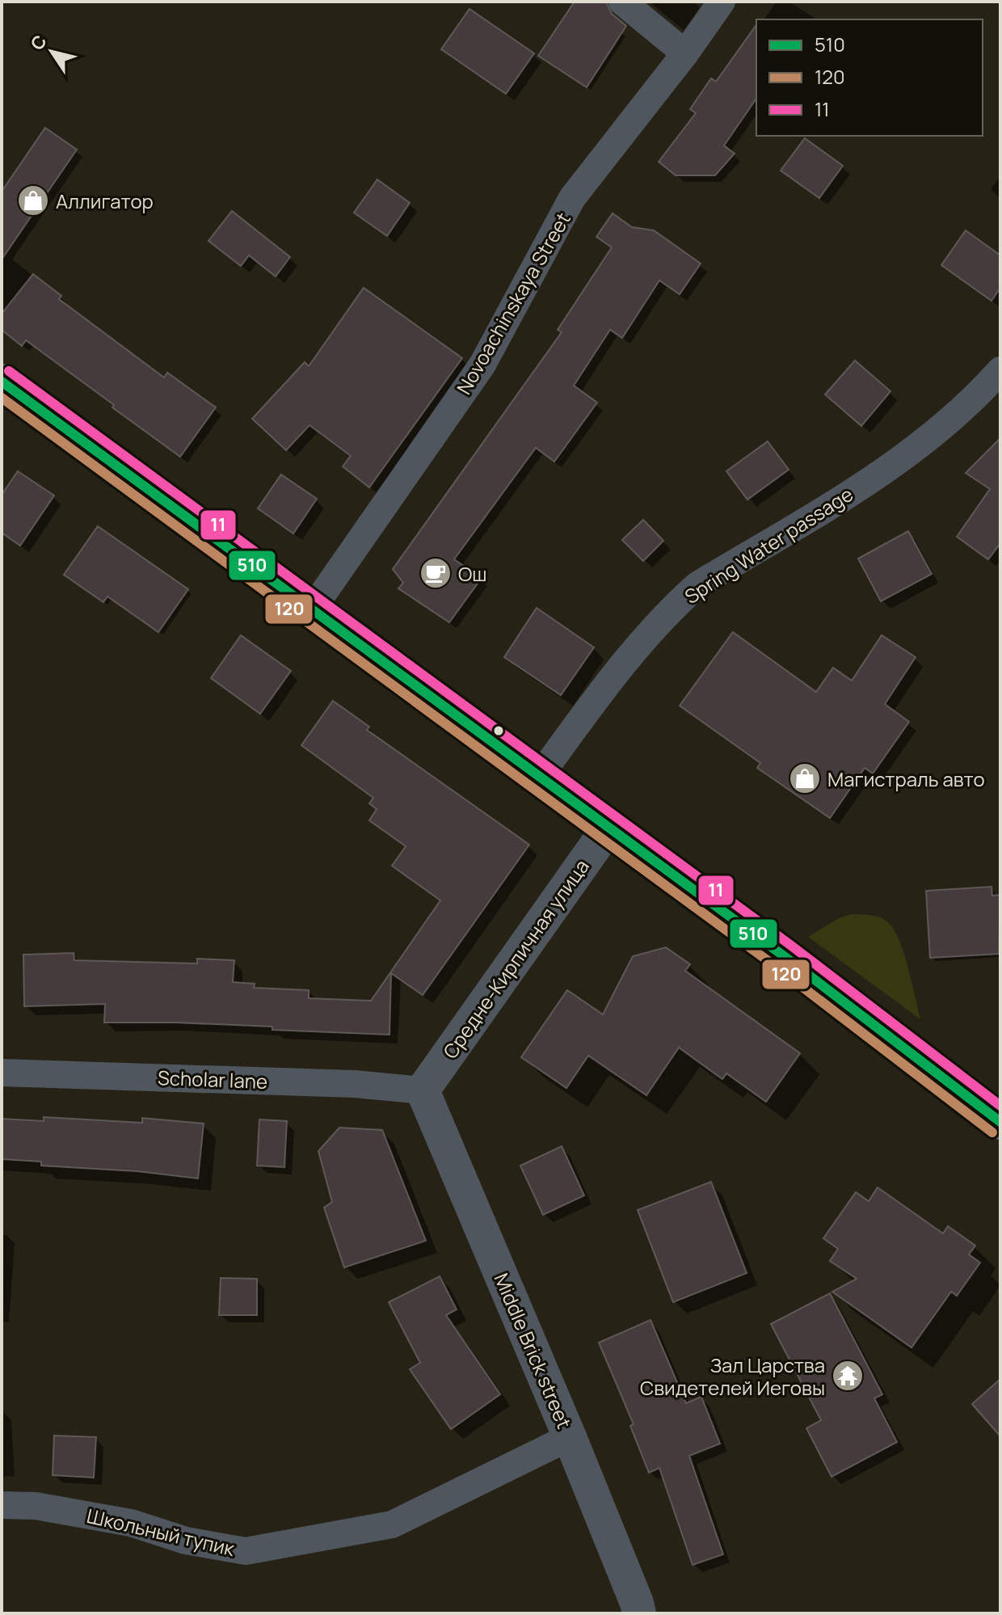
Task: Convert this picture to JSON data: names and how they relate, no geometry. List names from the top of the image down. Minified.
{"streets":{"street":["Novoachinskaya Street","Spring Water passage","Средне-Кирпичная улица","Scholar lane","Middle Brick street","Школьный тупик"]},"crossings":[["Средне-Кирпичная улица","Scholar lane"],["Средне-Кирпичная улица","Middle Brick street"],["Scholar lane","Middle Brick street"],["Middle Brick street","Школьный тупик"]],"places":{"shop":["Аллигатор","Магистраль авто"],"cafe":["Ош"],"temple":["Зал Царства Свидетелей Иеговы"]},"lines":["transit line 11","transit line 510","transit line 120"],"legend":["510","120","11"],"north":"top left"}
